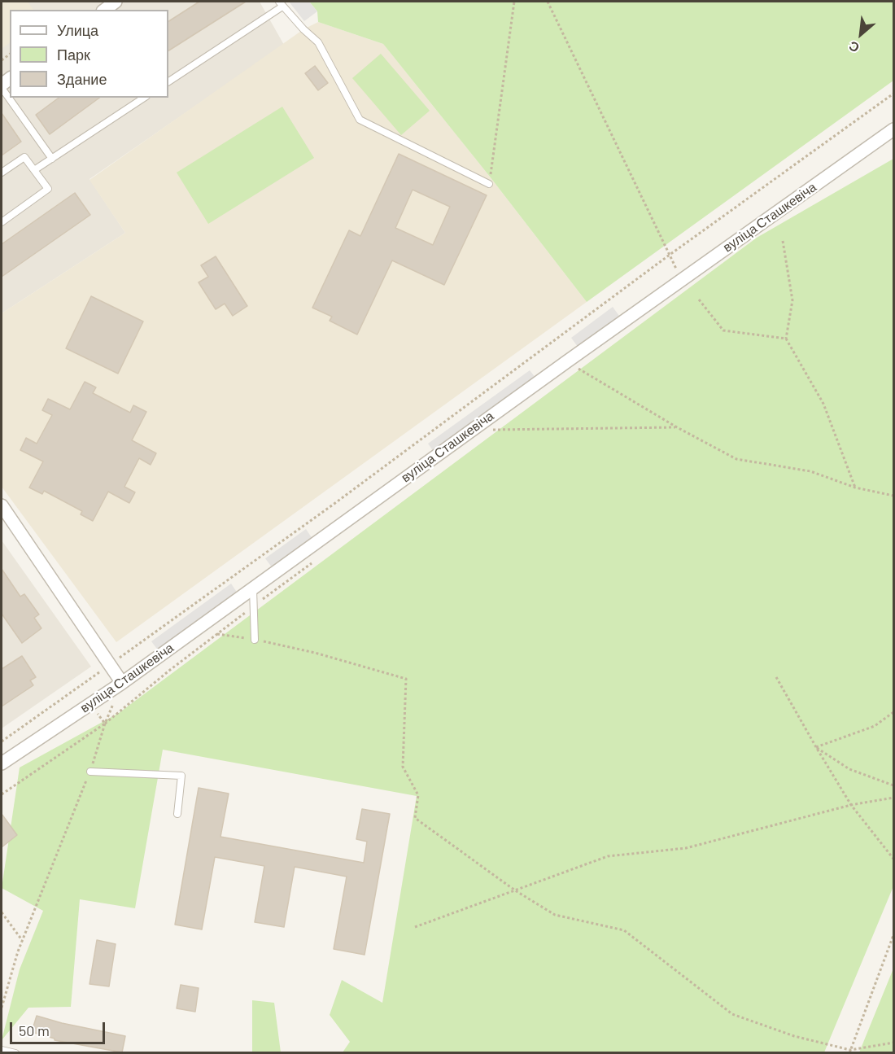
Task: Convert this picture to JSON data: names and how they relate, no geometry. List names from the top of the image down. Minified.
{"streets":{"street":["вуліца Сташкевіча"]},"legend":["Улица","Парк","Здание"],"scale_bar":"50 m","north":"bottom left"}
